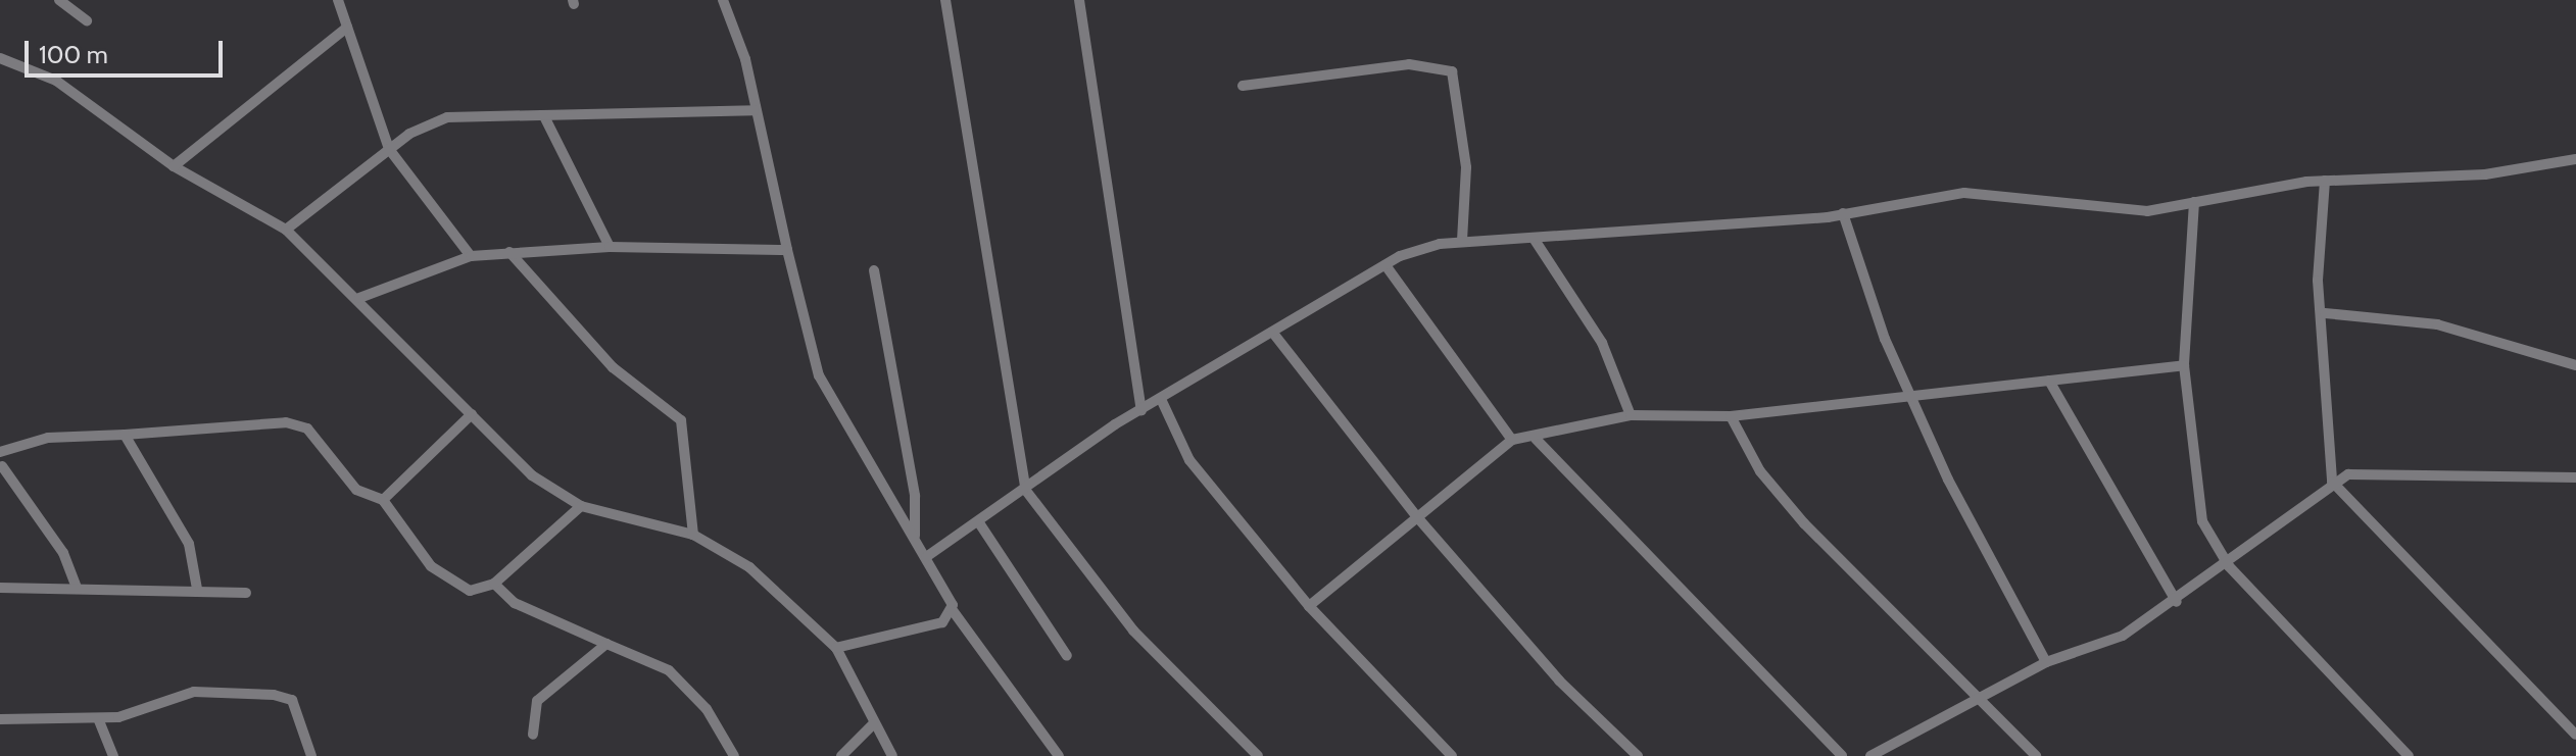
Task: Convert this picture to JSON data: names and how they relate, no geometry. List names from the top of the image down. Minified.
{"scale_bar":"100 m"}
